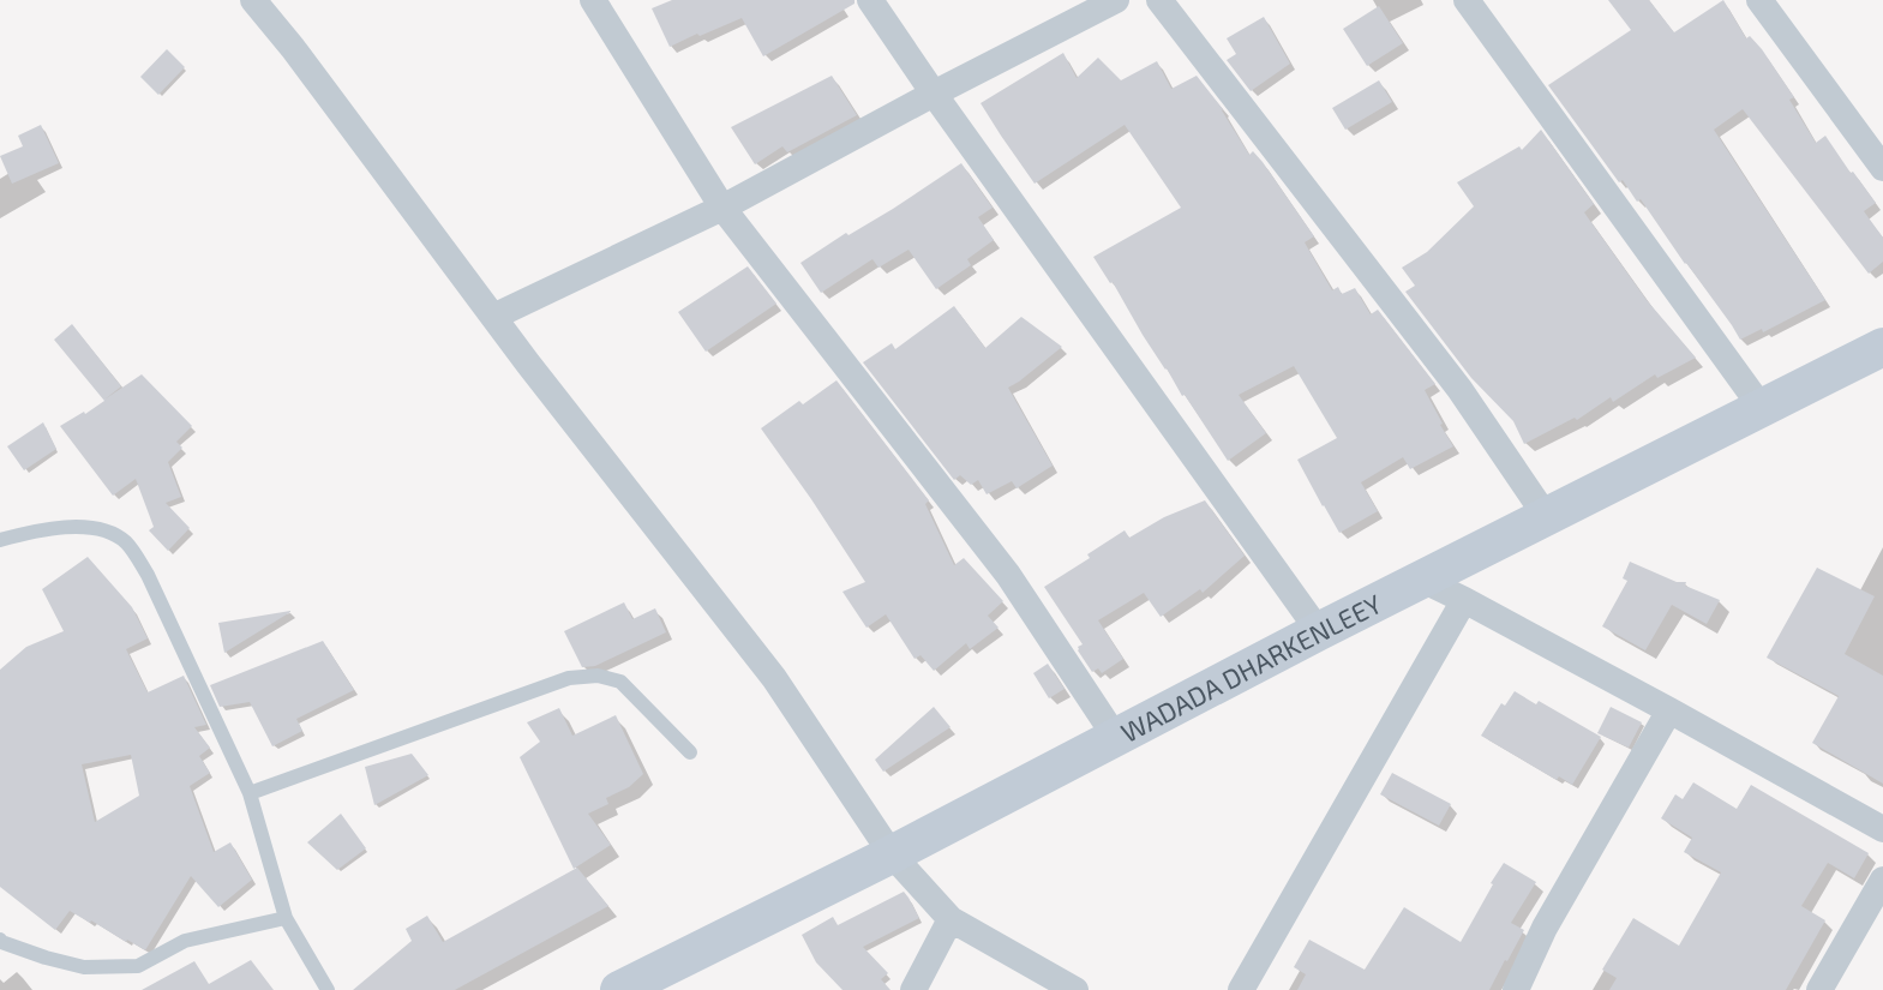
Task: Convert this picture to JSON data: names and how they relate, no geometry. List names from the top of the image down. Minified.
{"streets":{"main road":["WADADA DHARKENLEEY"]}}
